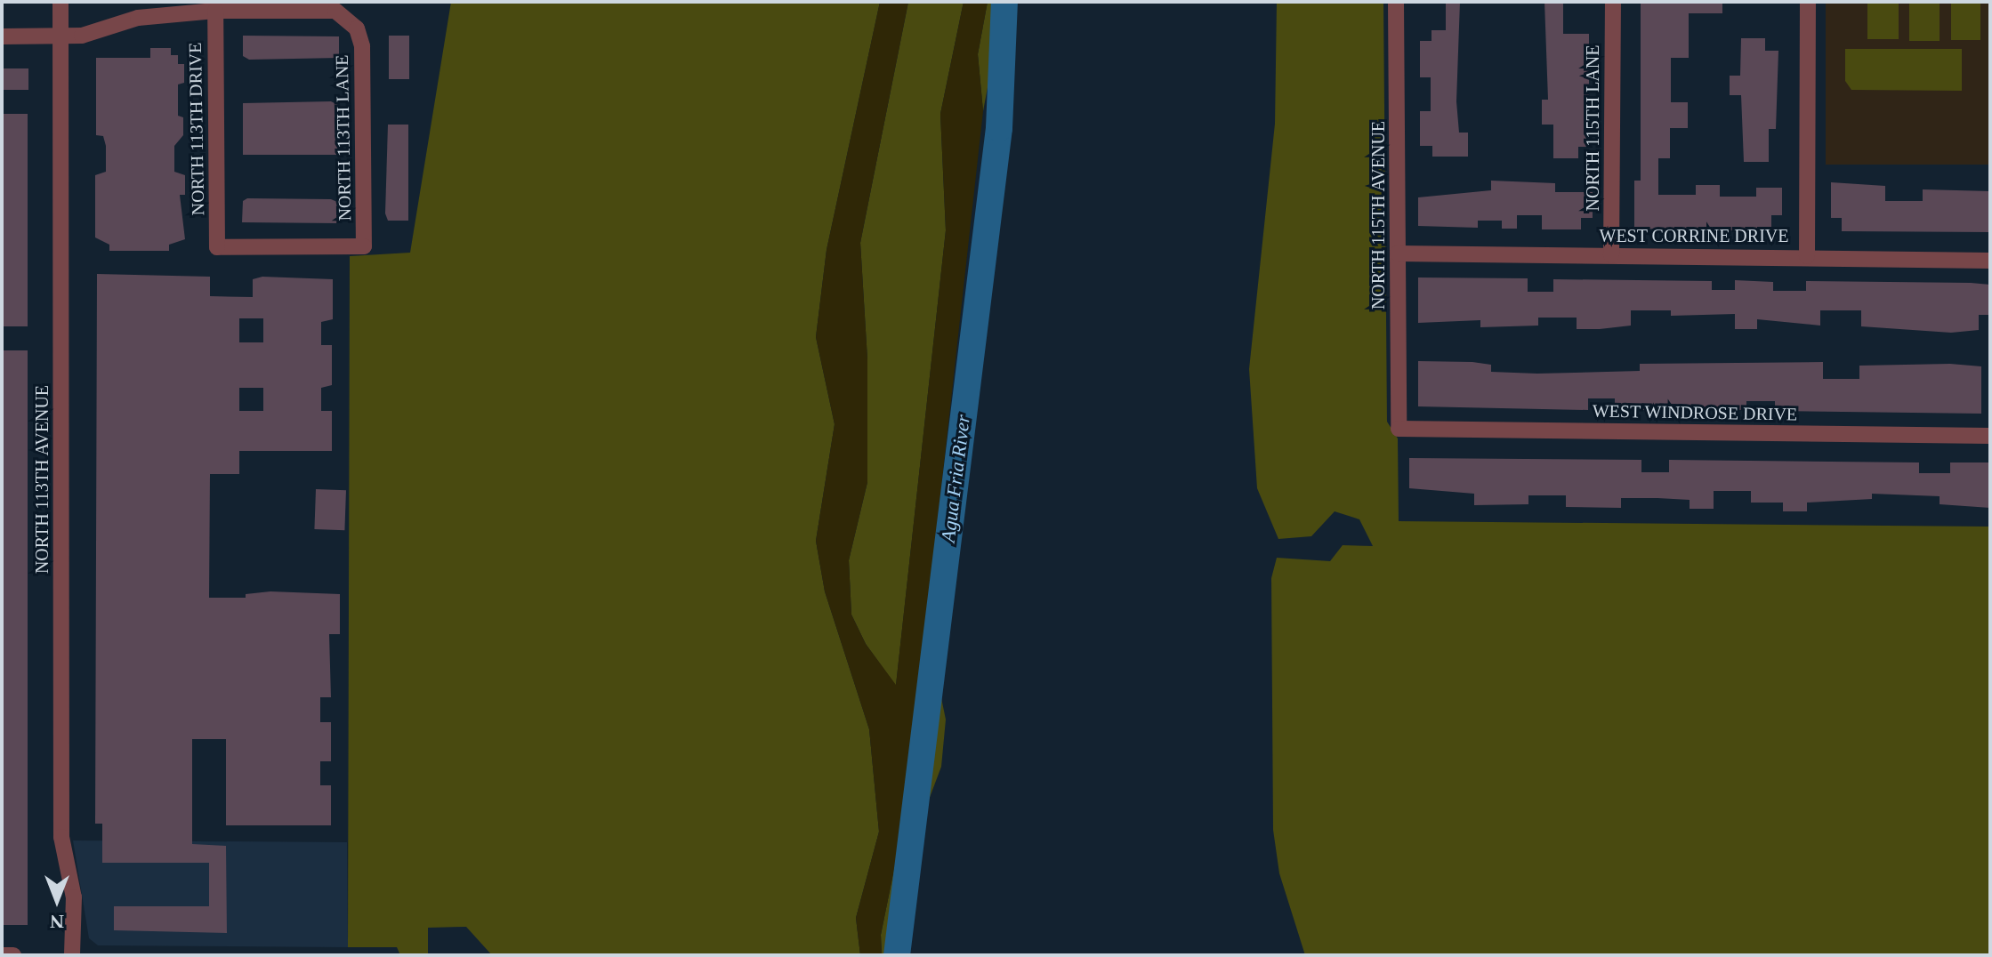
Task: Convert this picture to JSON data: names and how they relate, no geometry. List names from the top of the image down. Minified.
{"streets":{"street":["NORTH 115TH LANE","NORTH 113TH DRIVE","NORTH 113TH LANE","NORTH 115TH AVENUE","WEST CORRINE DRIVE","WEST WINDROSE DRIVE","NORTH 113TH AVENUE"]},"crossings":[["NORTH 115TH LANE","WEST CORRINE DRIVE"],["NORTH 113TH DRIVE","NORTH 113TH LANE"],["NORTH 115TH AVENUE","WEST CORRINE DRIVE"],["NORTH 115TH AVENUE","WEST WINDROSE DRIVE"]],"water":["Agua Fria River"],"north":"bottom"}
